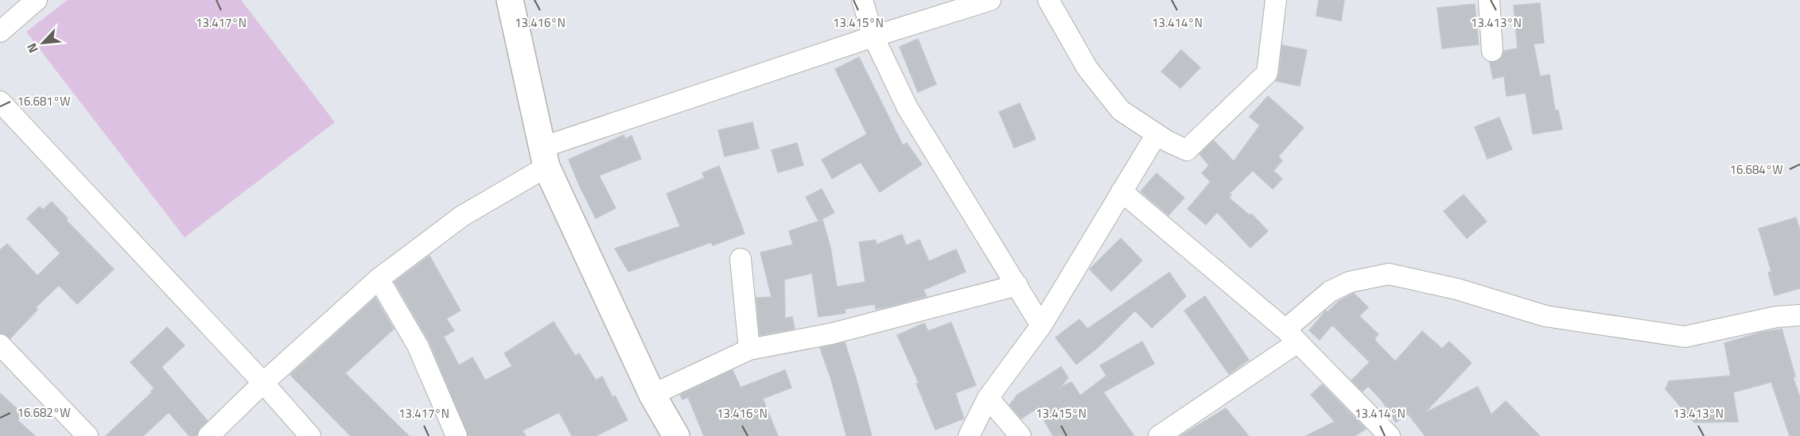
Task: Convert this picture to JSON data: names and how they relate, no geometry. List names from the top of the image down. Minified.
{"north":"bottom left","coordinates":["13.417°N","13.416°N","13.415°N","13.414°N","13.413°N","16.681°W","16.684°W","16.682°W"]}
